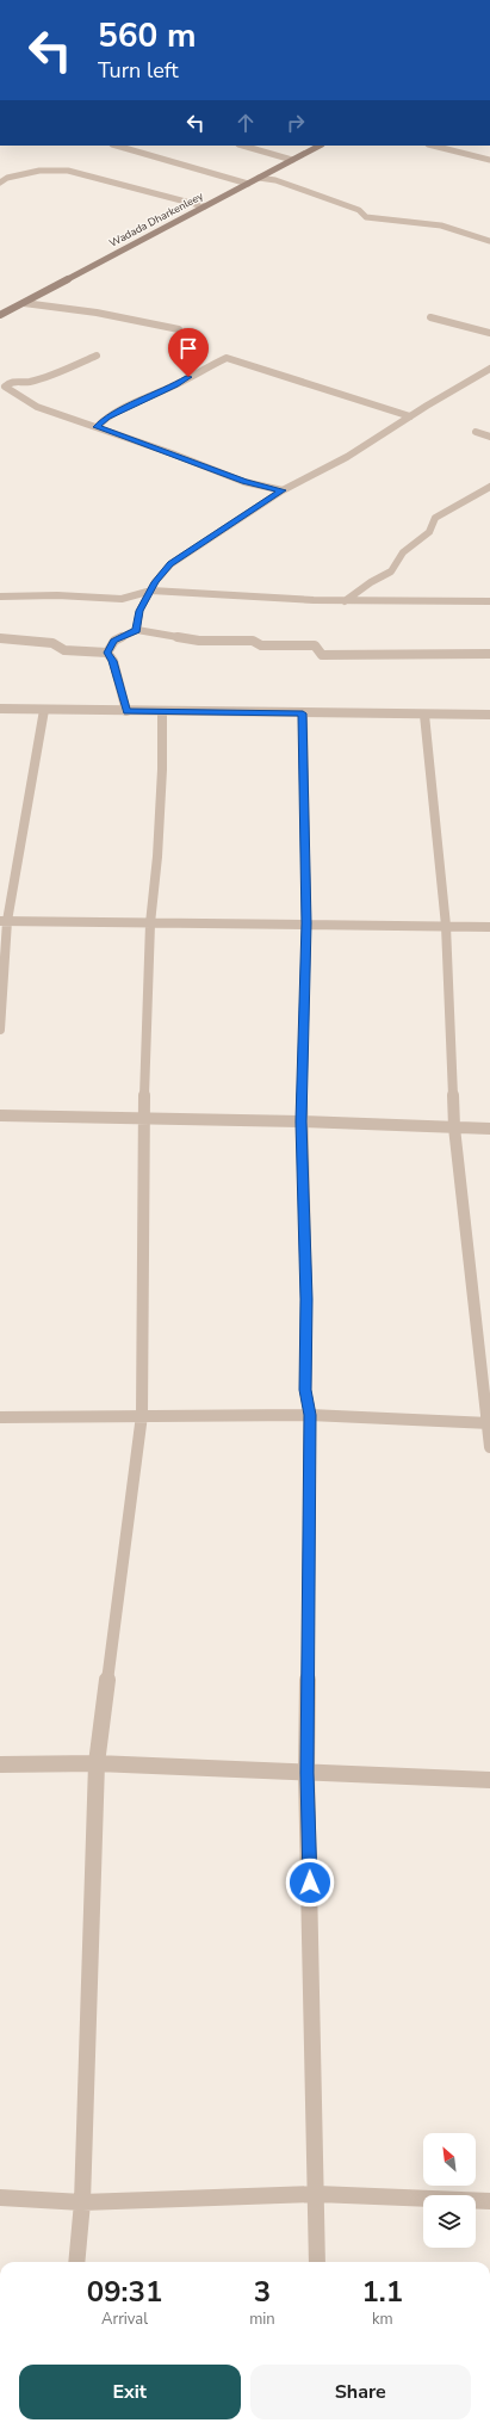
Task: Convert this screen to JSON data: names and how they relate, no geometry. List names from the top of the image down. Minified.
{"streets":{"main road":["Wadada Dharkenleey"]},"north":"top left","page":{"turn":["560 m","Turn left"],"eta":["09:31","Arrival","3","min","1.1","km"],"buttons":["Exit","Share"]}}
